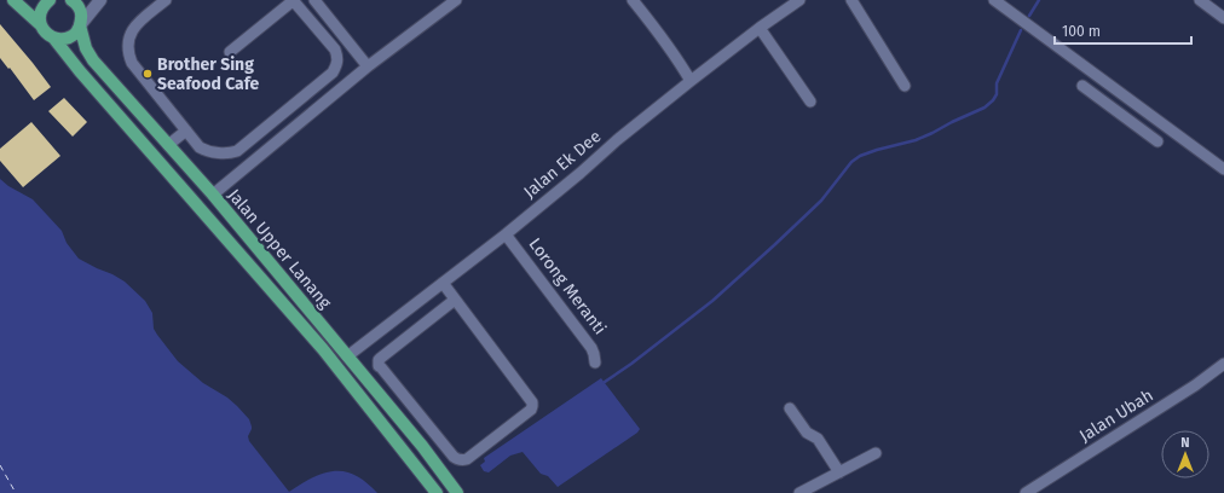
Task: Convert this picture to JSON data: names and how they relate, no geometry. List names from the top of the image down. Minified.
{"streets":{"main road":["Jalan Upper Lanang"],"street":["Jalan Ek Dee","Lorong Meranti","Jalan Ubah"]},"crossings":[["Jalan Ek Dee","Jalan Upper Lanang"],["Jalan Ek Dee","Lorong Meranti"]],"places":["Brother Sing Seafood Cafe"],"scale_bar":"100 m","north":"top"}
